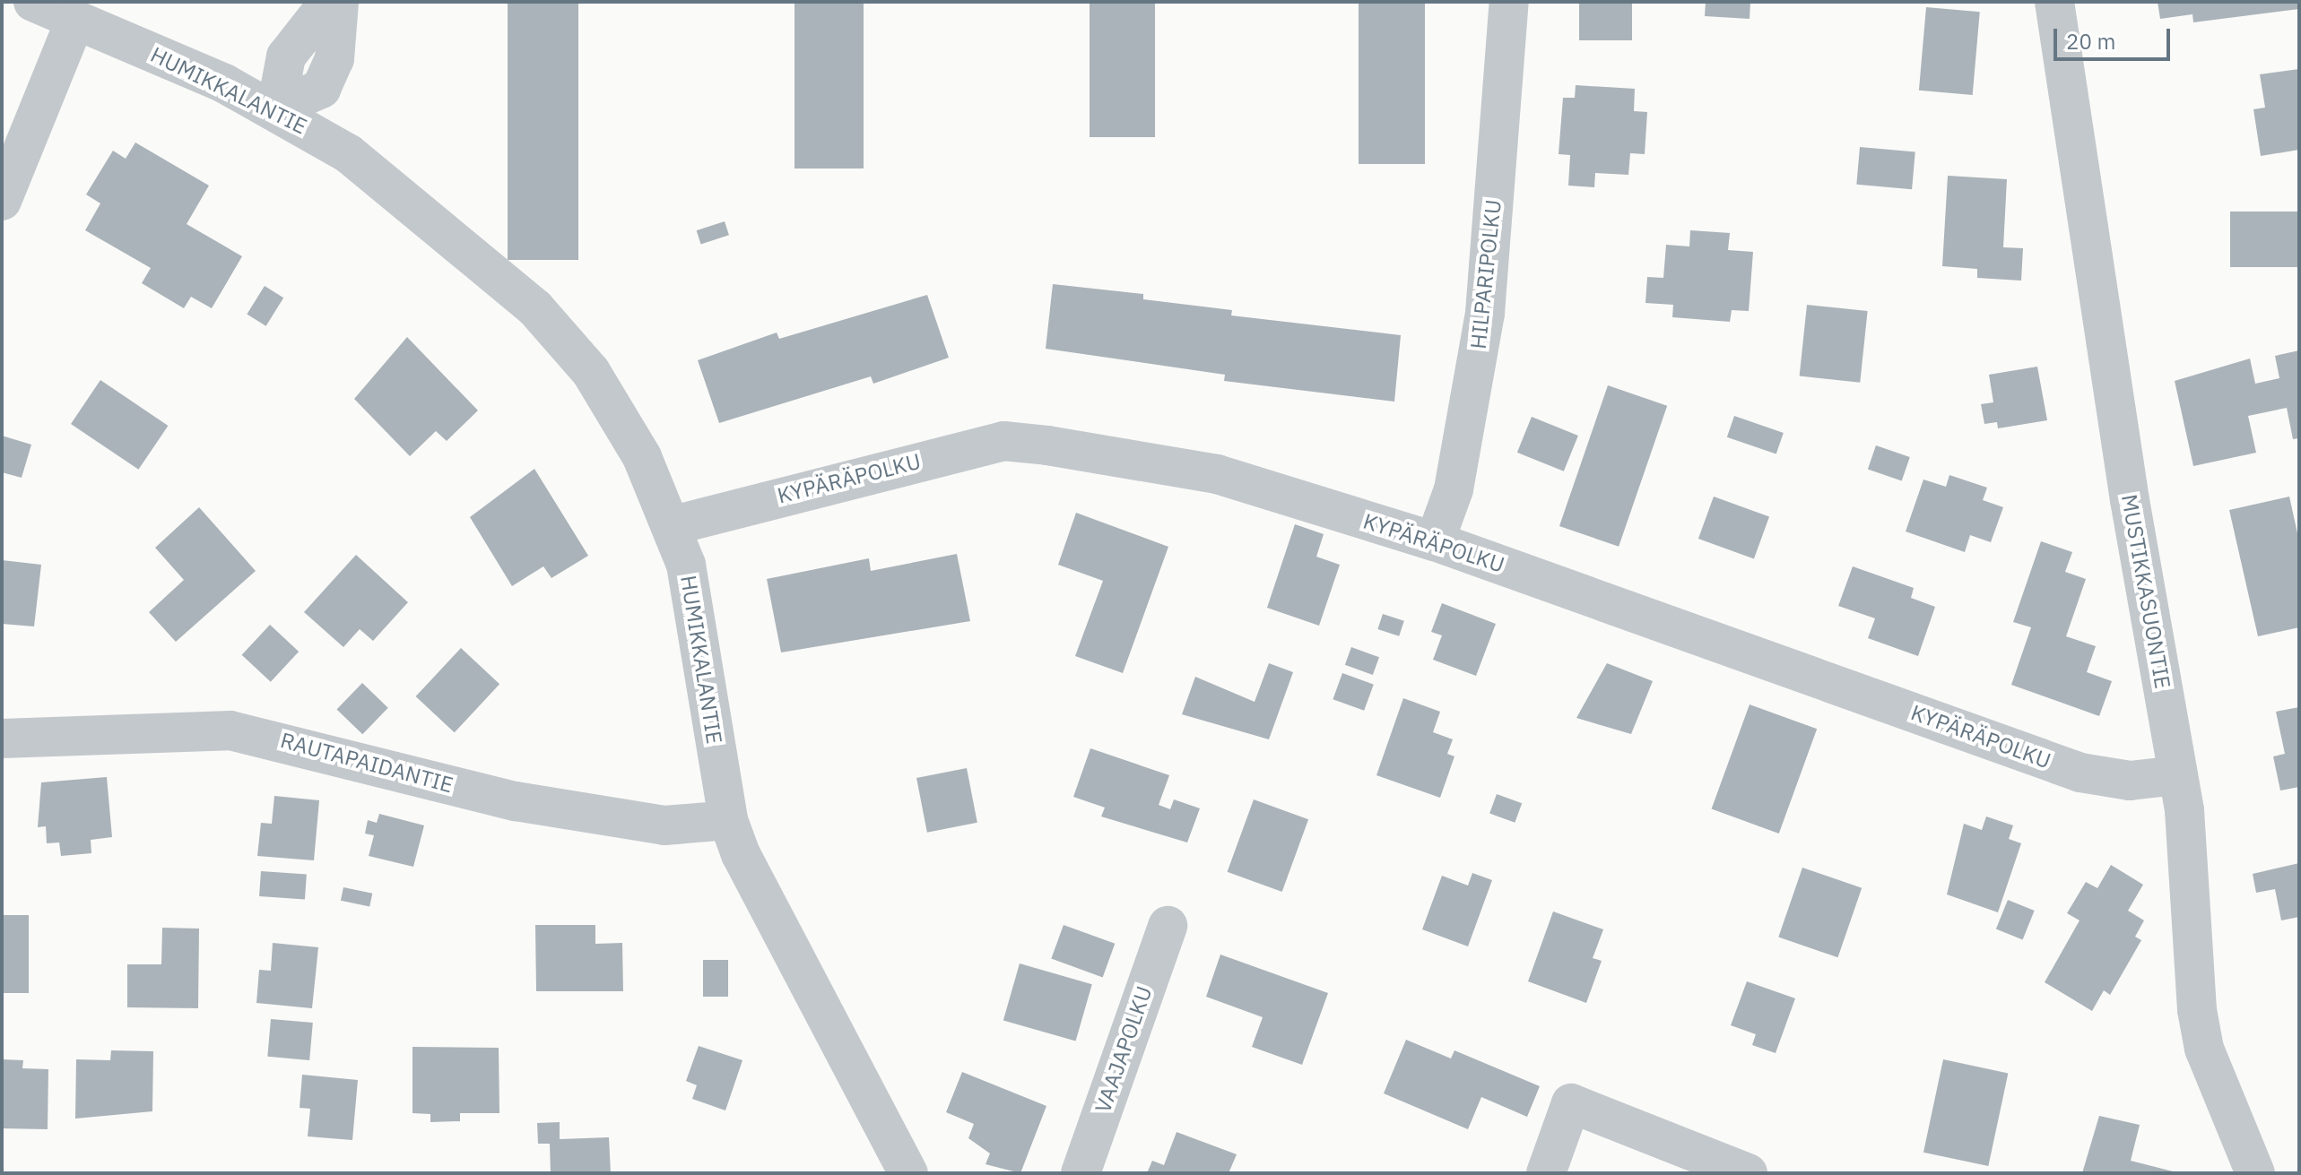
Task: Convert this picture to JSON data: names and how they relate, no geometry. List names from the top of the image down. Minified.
{"streets":{"street":["HUMIKKALANTIE","HILPARIPOLKU","KYPÄRÄPOLKU","MUSTIKKASUONTIE","RAUTAPAIDANTIE","VAAJAPOLKU"]},"crossings":[["HUMIKKALANTIE","KYPÄRÄPOLKU"],["HUMIKKALANTIE","RAUTAPAIDANTIE"],["HILPARIPOLKU","KYPÄRÄPOLKU"],["KYPÄRÄPOLKU","MUSTIKKASUONTIE"]],"scale_bar":"20 m"}
